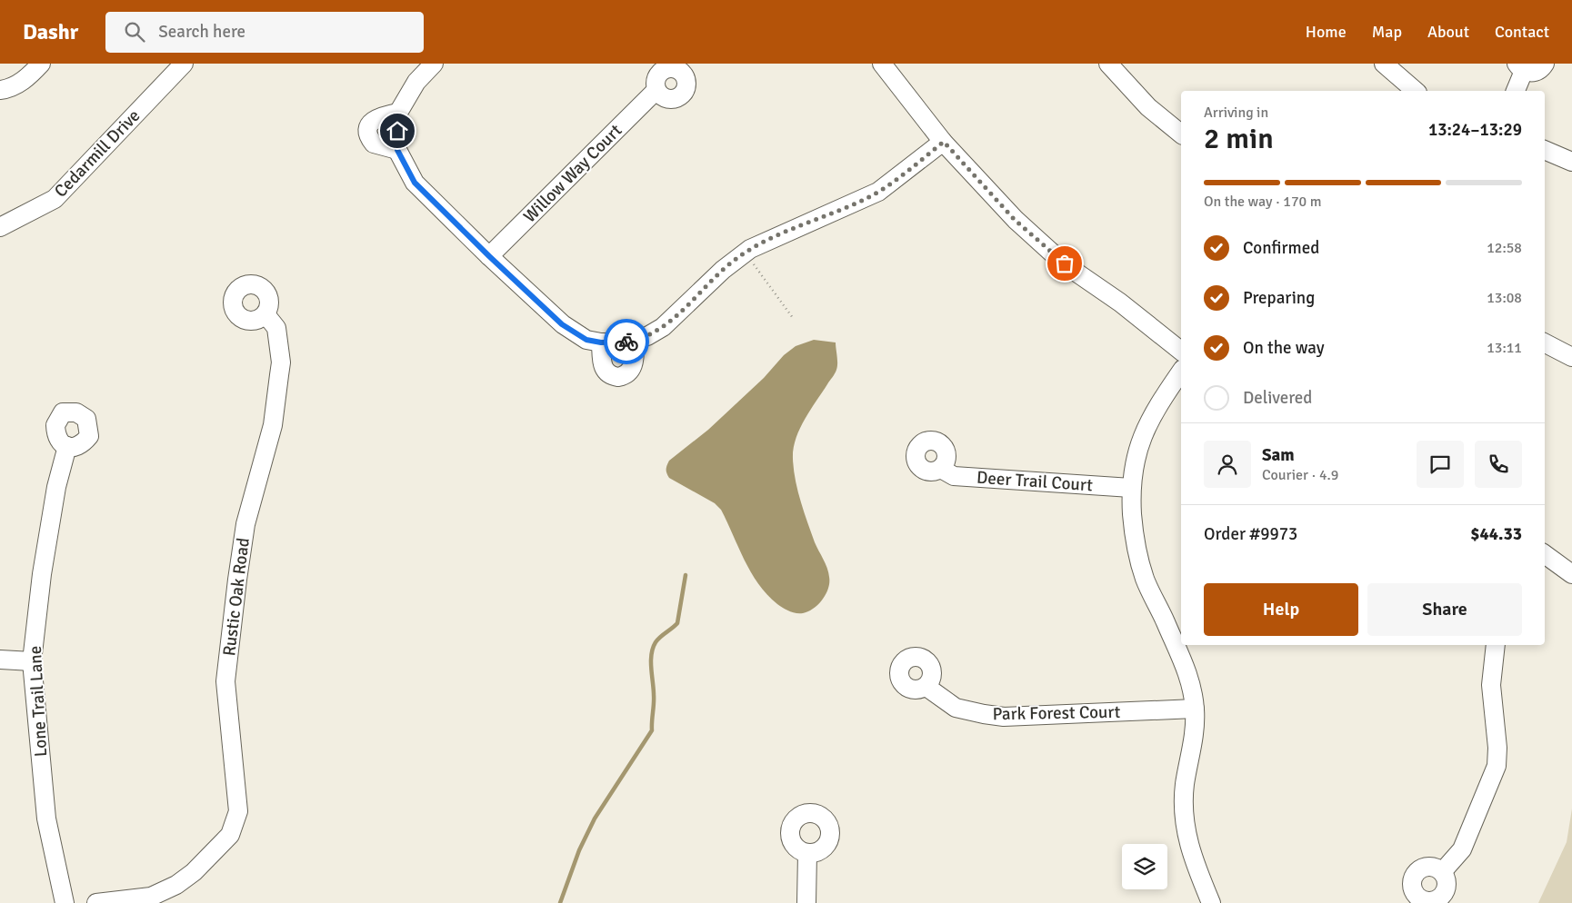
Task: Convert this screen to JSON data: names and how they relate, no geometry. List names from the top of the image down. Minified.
{"streets":{"street":["Cedarmill Drive","Willow Way Court","Deer Trail Court","Rustic Oak Road","Lone Trail Lane","Park Forest Court"]},"page":{"header":"Dashr","search":"Search here","nav":["Home","Map","About","Contact"],"heading":["2 min","Arriving in","13:24–13:29"],"panel":["Sam","Courier · 4.9","Order #9973","$44.33"],"bar":"On the way · 170 m","list":[["Confirmed","12:58"],["Preparing","13:08"],["On the way","13:11"],"Delivered"],"buttons":["Help","Share"]}}
